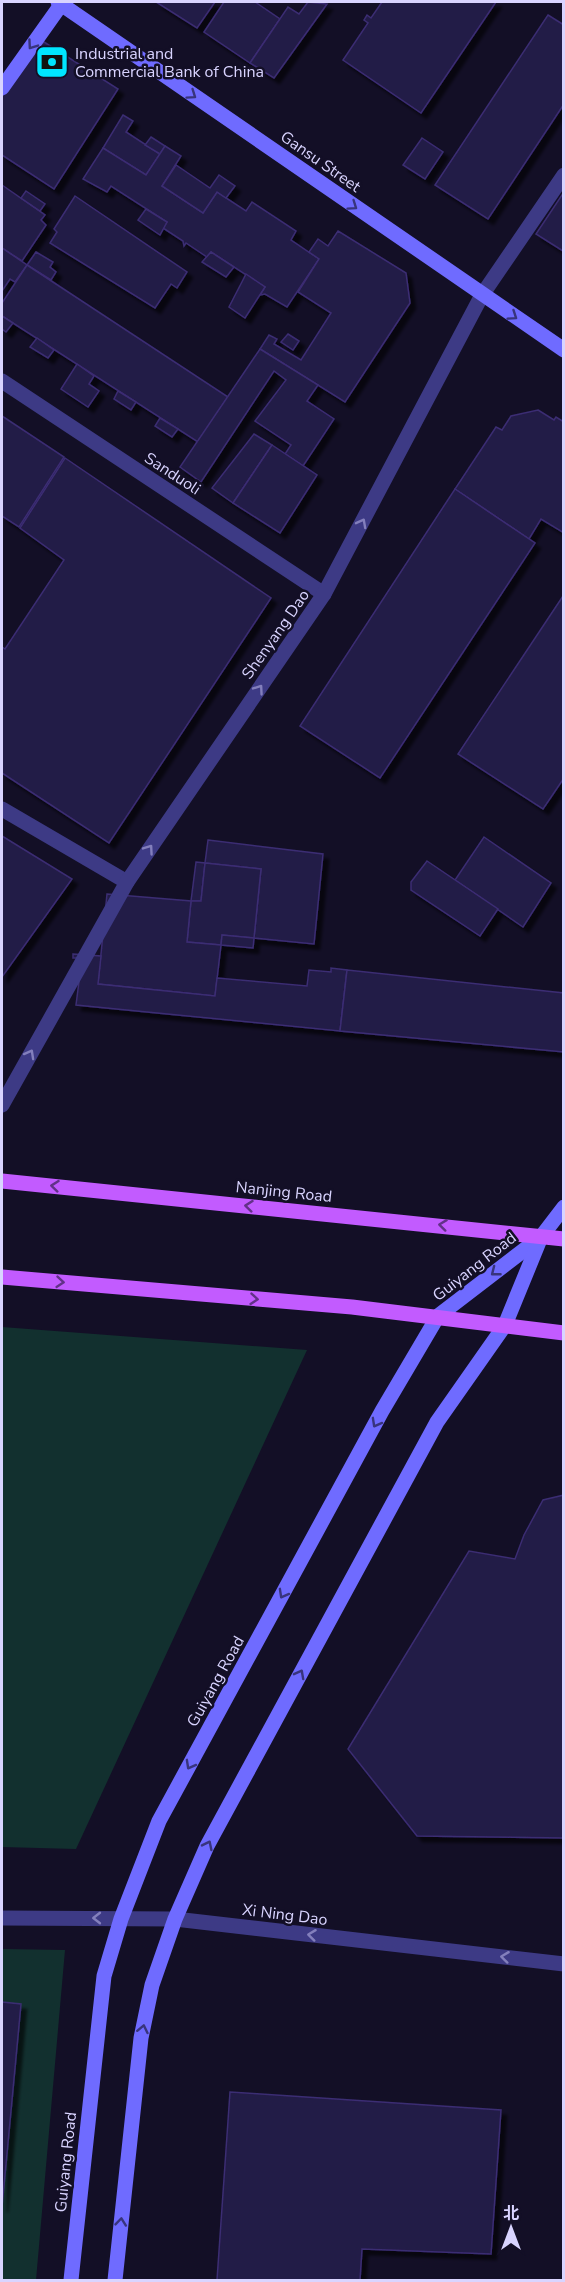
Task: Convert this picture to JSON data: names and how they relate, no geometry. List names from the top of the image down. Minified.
{"streets":{"main road":["Nanjing Road"],"street":["Gansu Street","Sanduoli","Shenyang Dao","Guiyang Road","Xi Ning Dao"]},"crossings":[["Gansu Street","Shenyang Dao"],["Sanduoli","Shenyang Dao"],["Nanjing Road","Guiyang Road"],["Guiyang Road","Xi Ning Dao"]],"one_way":["Gansu Street","Shenyang Dao","Xi Ning Dao"],"places":{"bank":["Industrial and Commercial Bank of China"]},"north":"top"}
